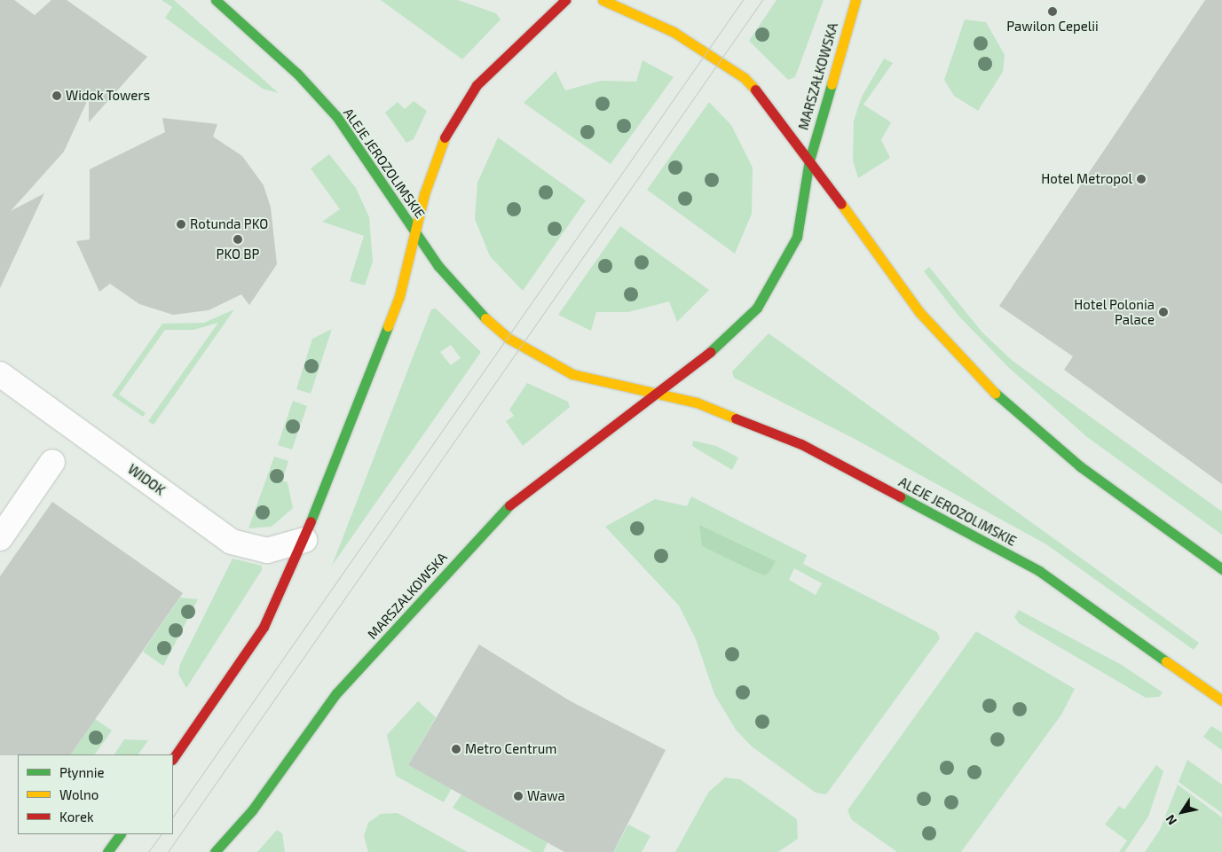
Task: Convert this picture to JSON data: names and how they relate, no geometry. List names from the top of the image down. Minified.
{"streets":{"main road":["MARSZAŁKOWSKA","ALEJE JEROZOLIMSKIE"],"street":["WIDOK"]},"crossings":[["MARSZAŁKOWSKA","ALEJE JEROZOLIMSKIE"]],"places":["Pawilon Cepelii","Widok Towers","Hotel Metropol","Rotunda PKO","PKO BP","Hotel Polonia Palace","Metro Centrum","Wawa"],"legend":["Płynnie","Wolno","Korek"],"north":"bottom left"}
